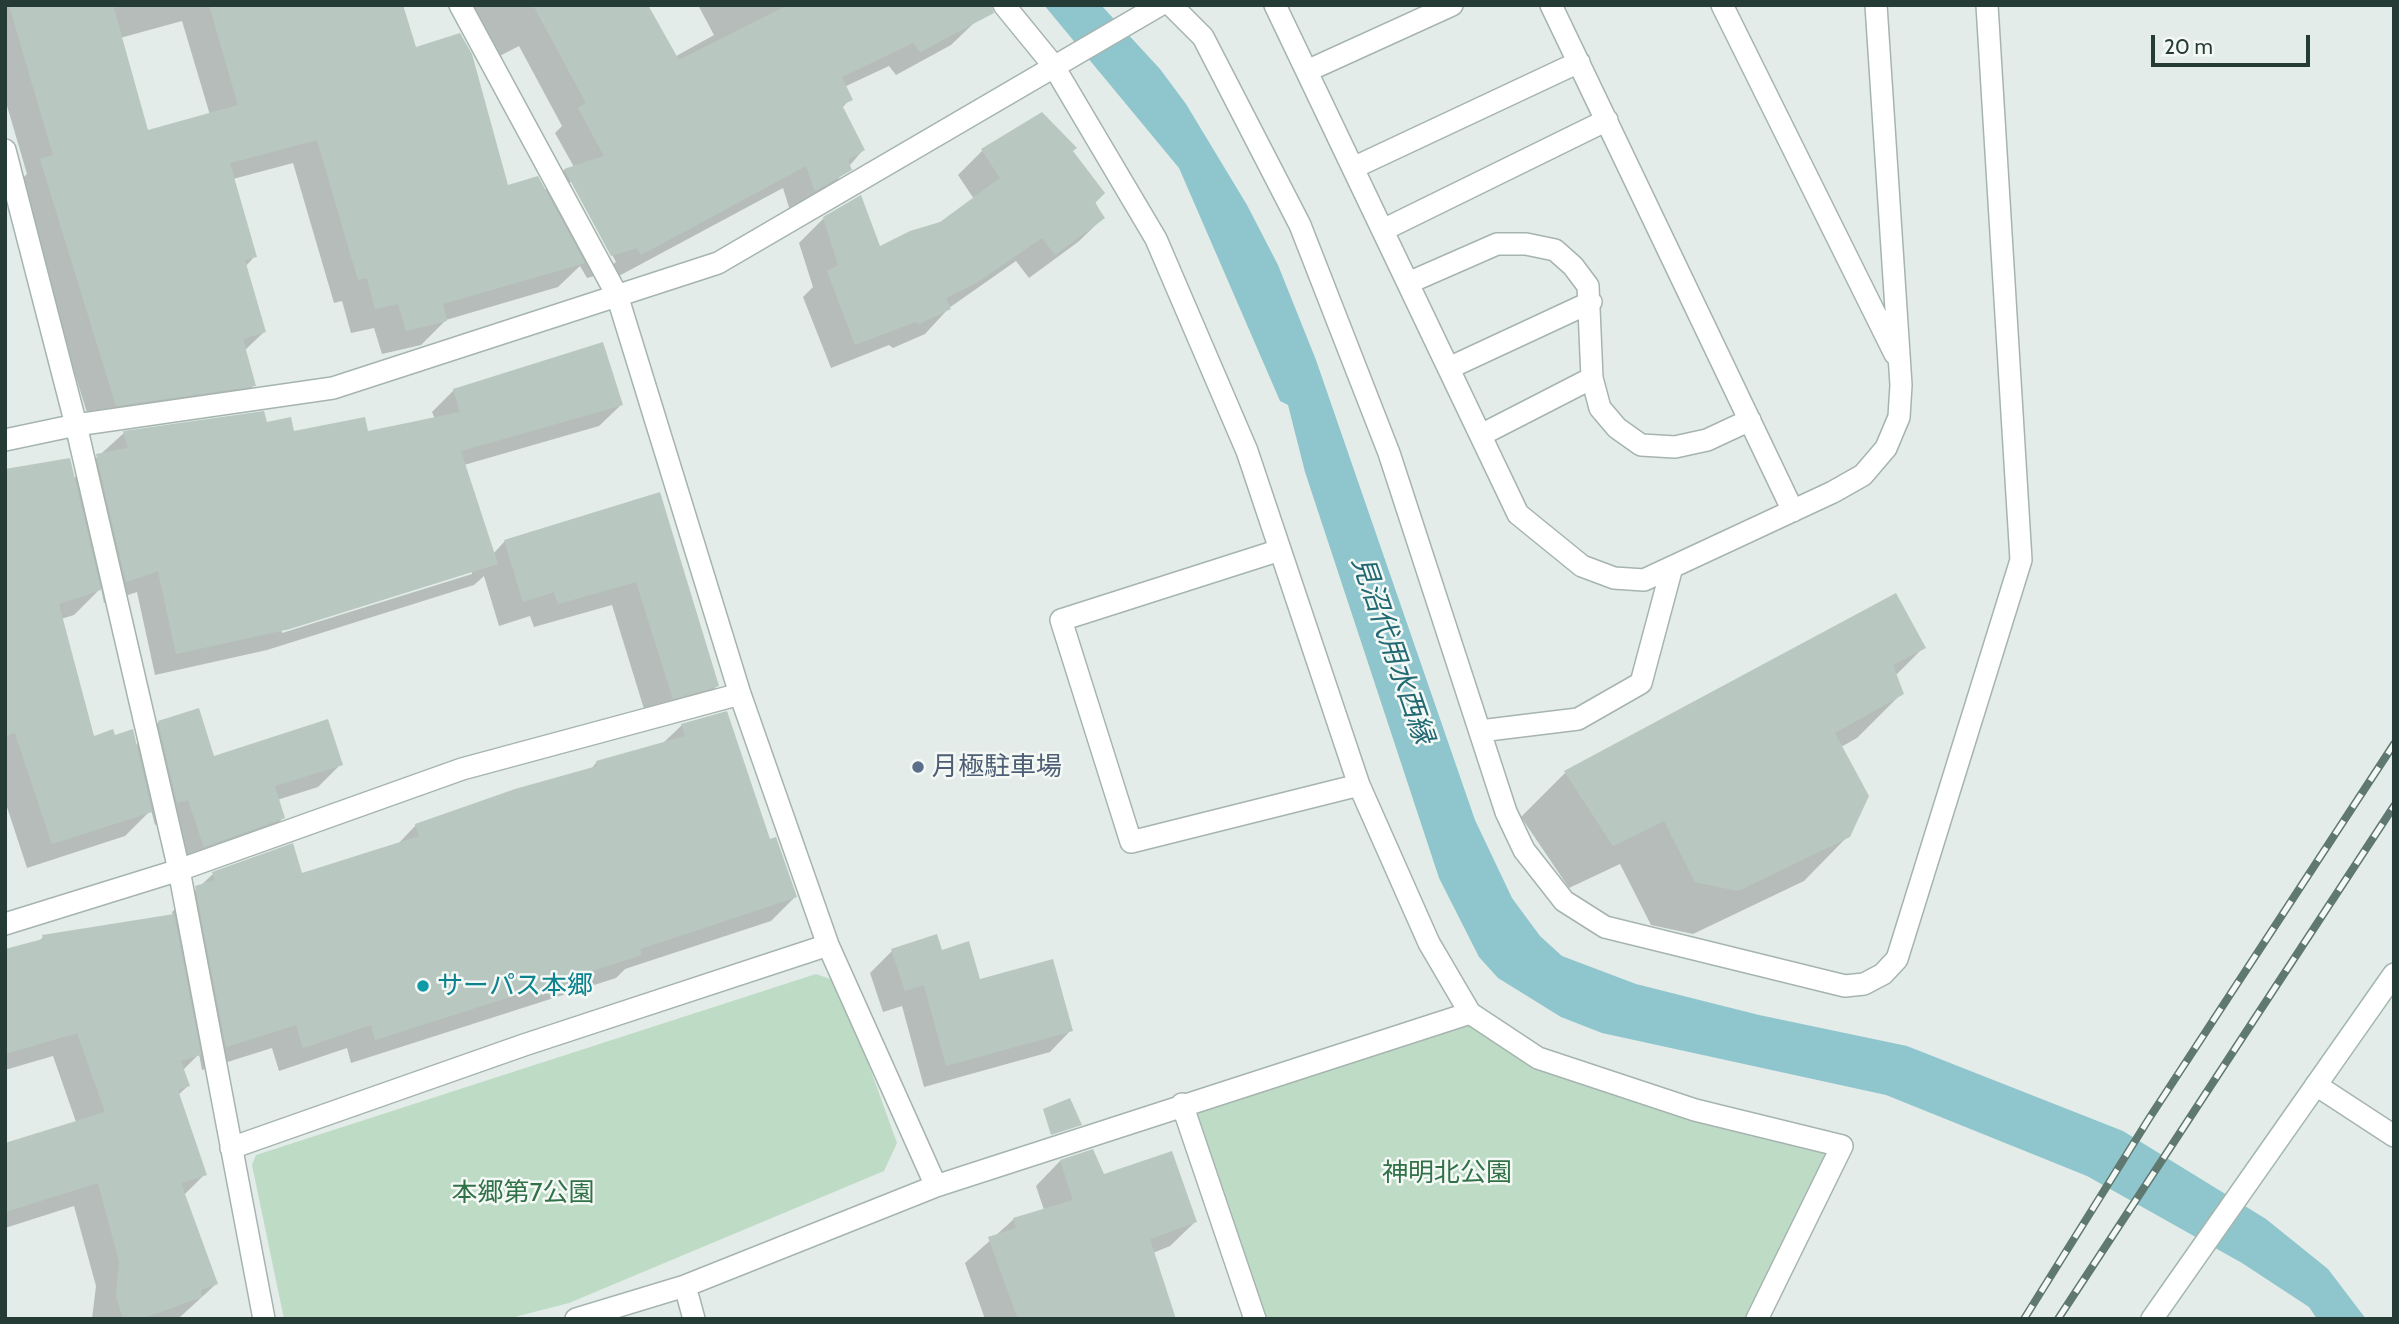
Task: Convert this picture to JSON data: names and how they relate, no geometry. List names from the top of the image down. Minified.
{"water":["見沼代用水西縁"],"parks":["神明北公園","本郷第7公園"],"places":["月極駐車場","サーパス本郷"],"scale_bar":"20 m"}
